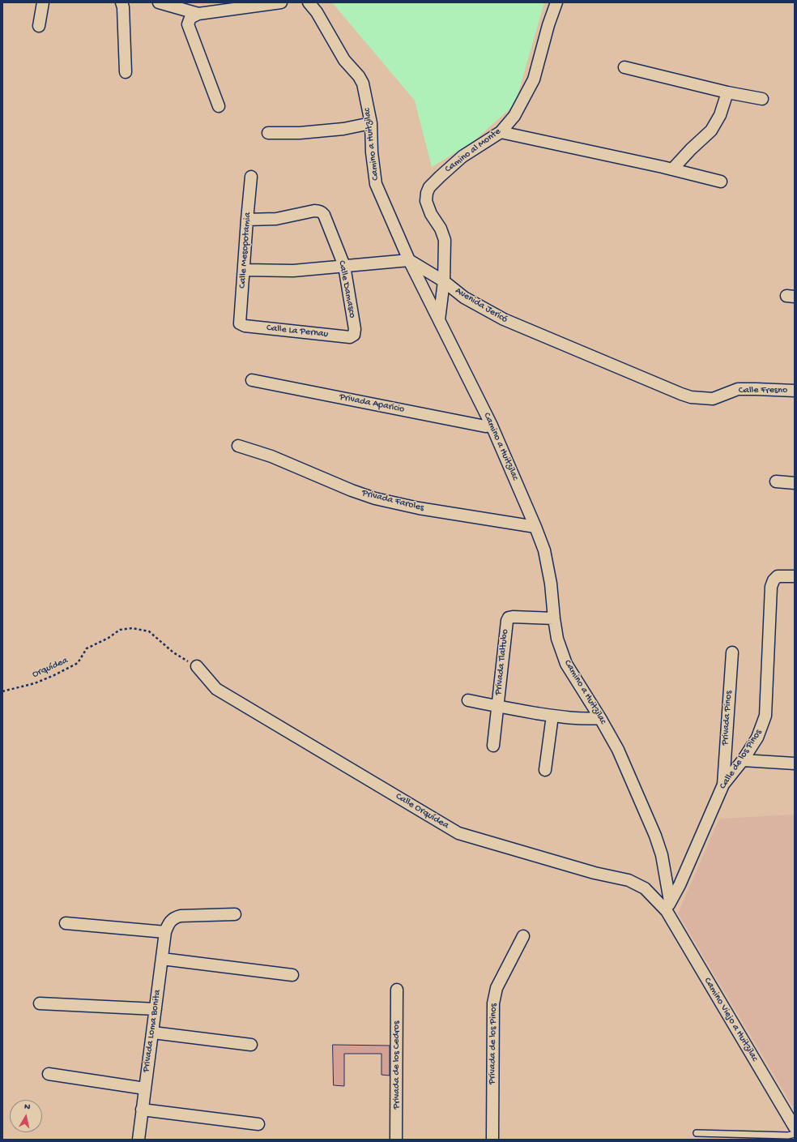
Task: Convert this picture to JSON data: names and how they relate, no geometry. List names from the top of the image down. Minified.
{"streets":{"street":["Camino a Huitzilac","Camino al Monte","Calle Mesopotamia","Calle Damasco","Avenida Jericó","Calle La Pernau","Calle Fresno","Privada Aparicio","Privada Faroles","Privada Tlaltubo","Privada Pinos","Calle de los Pinos","Calle Orquídea","Camino Viejo a Huitzilac","Privada Loma Bonita","Privada de los Pinos","Privada de los Cedros"],"path":["Orquídea"]},"crossings":[["Camino a Huitzilac","Camino al Monte"],["Camino a Huitzilac","Avenida Jericó"],["Camino a Huitzilac","Privada Aparicio"],["Camino a Huitzilac","Privada Faroles"],["Camino a Huitzilac","Privada Tlaltubo"],["Camino a Huitzilac","Calle de los Pinos"],["Camino a Huitzilac","Calle Orquídea"],["Camino a Huitzilac","Camino Viejo a Huitzilac"],["Camino al Monte","Avenida Jericó"],["Calle Mesopotamia","Calle Damasco"],["Calle Mesopotamia","Calle La Pernau"],["Calle Damasco","Calle La Pernau"],["Avenida Jericó","Calle Fresno"],["Orquídea","Calle Orquídea"],["Privada Pinos","Calle de los Pinos"],["Calle de los Pinos","Calle Orquídea"],["Calle de los Pinos","Camino Viejo a Huitzilac"],["Calle Orquídea","Camino Viejo a Huitzilac"]],"north":"top"}
